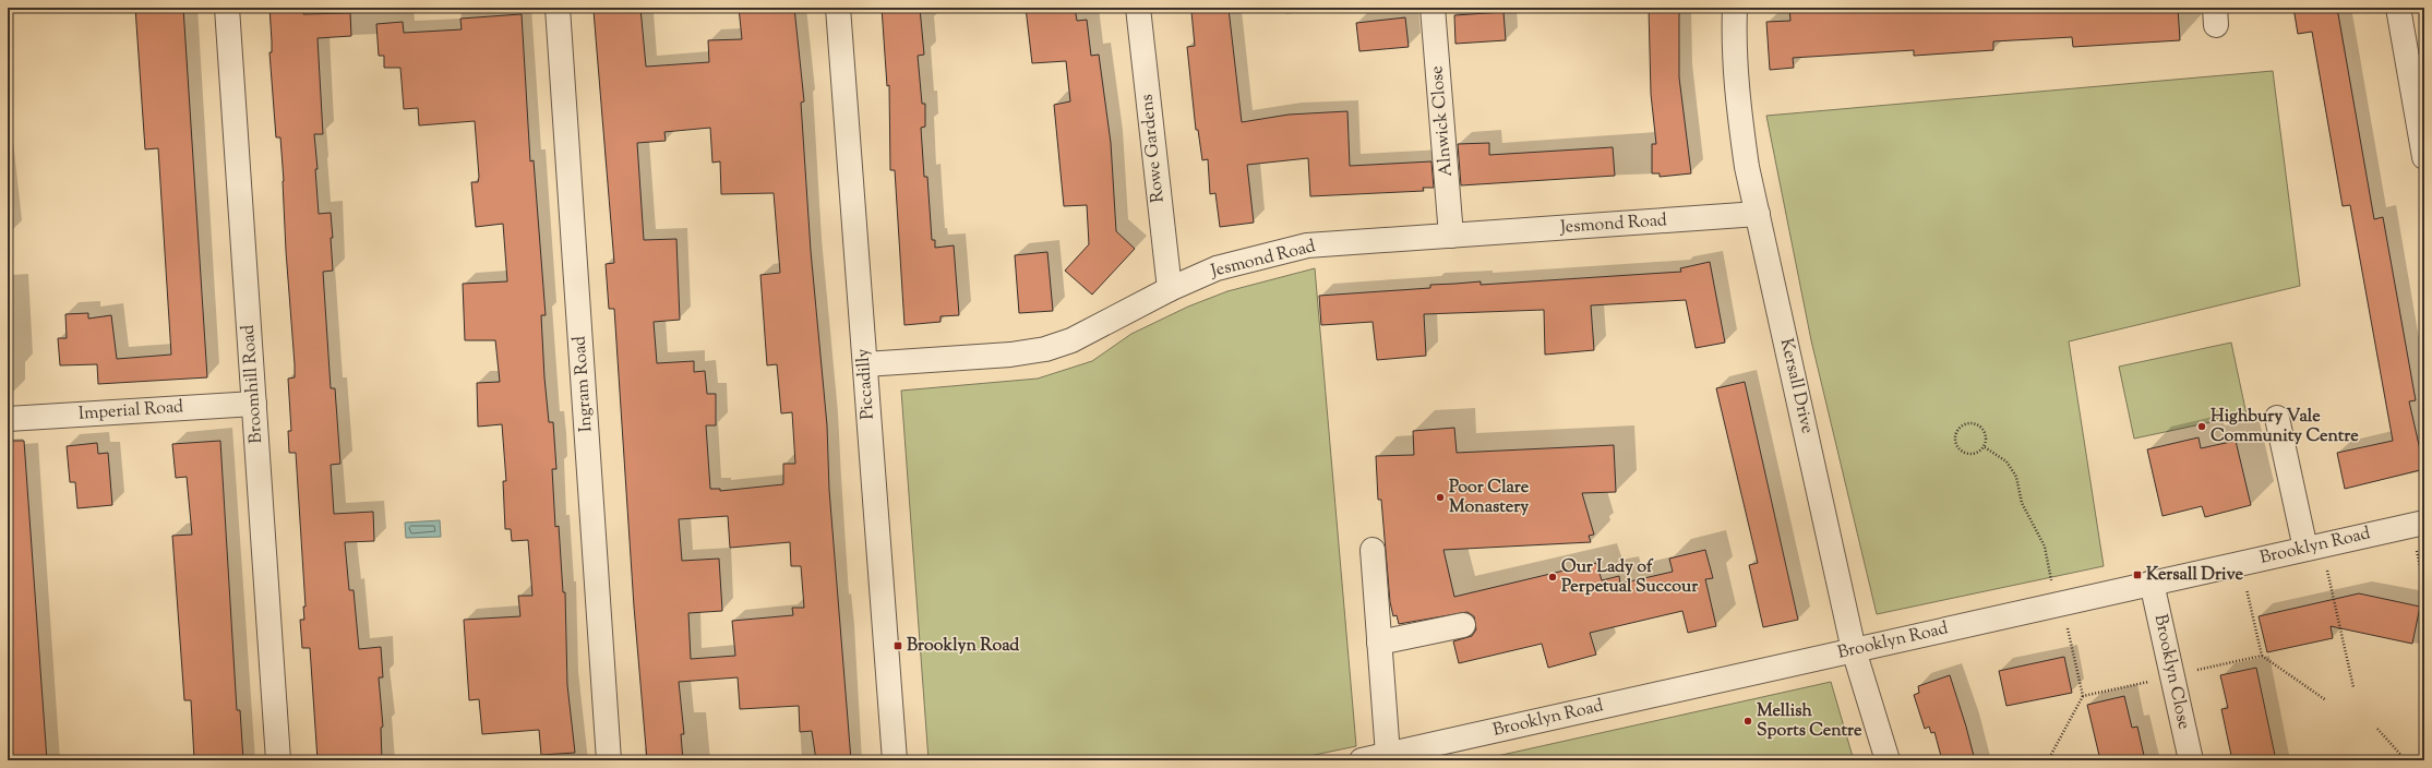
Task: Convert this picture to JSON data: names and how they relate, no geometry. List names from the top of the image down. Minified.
{"streets":{"street":["Alnwick Close","Rowe Gardens","Jesmond Road","Broomhill Road","Ingram Road","Piccadilly","Kersall Drive","Imperial Road","Brooklyn Road","Brooklyn Close"]},"crossings":[["Alnwick Close","Jesmond Road"],["Rowe Gardens","Jesmond Road"],["Jesmond Road","Piccadilly"],["Jesmond Road","Kersall Drive"],["Broomhill Road","Imperial Road"],["Kersall Drive","Brooklyn Road"],["Brooklyn Road","Brooklyn Close"]],"places":{"other":["Highbury Vale Community Centre","Poor Clare Monastery","Our Lady of Perpetual Succour","Mellish Sports Centre"],"transit":["Kersall Drive","Brooklyn Road"]}}
